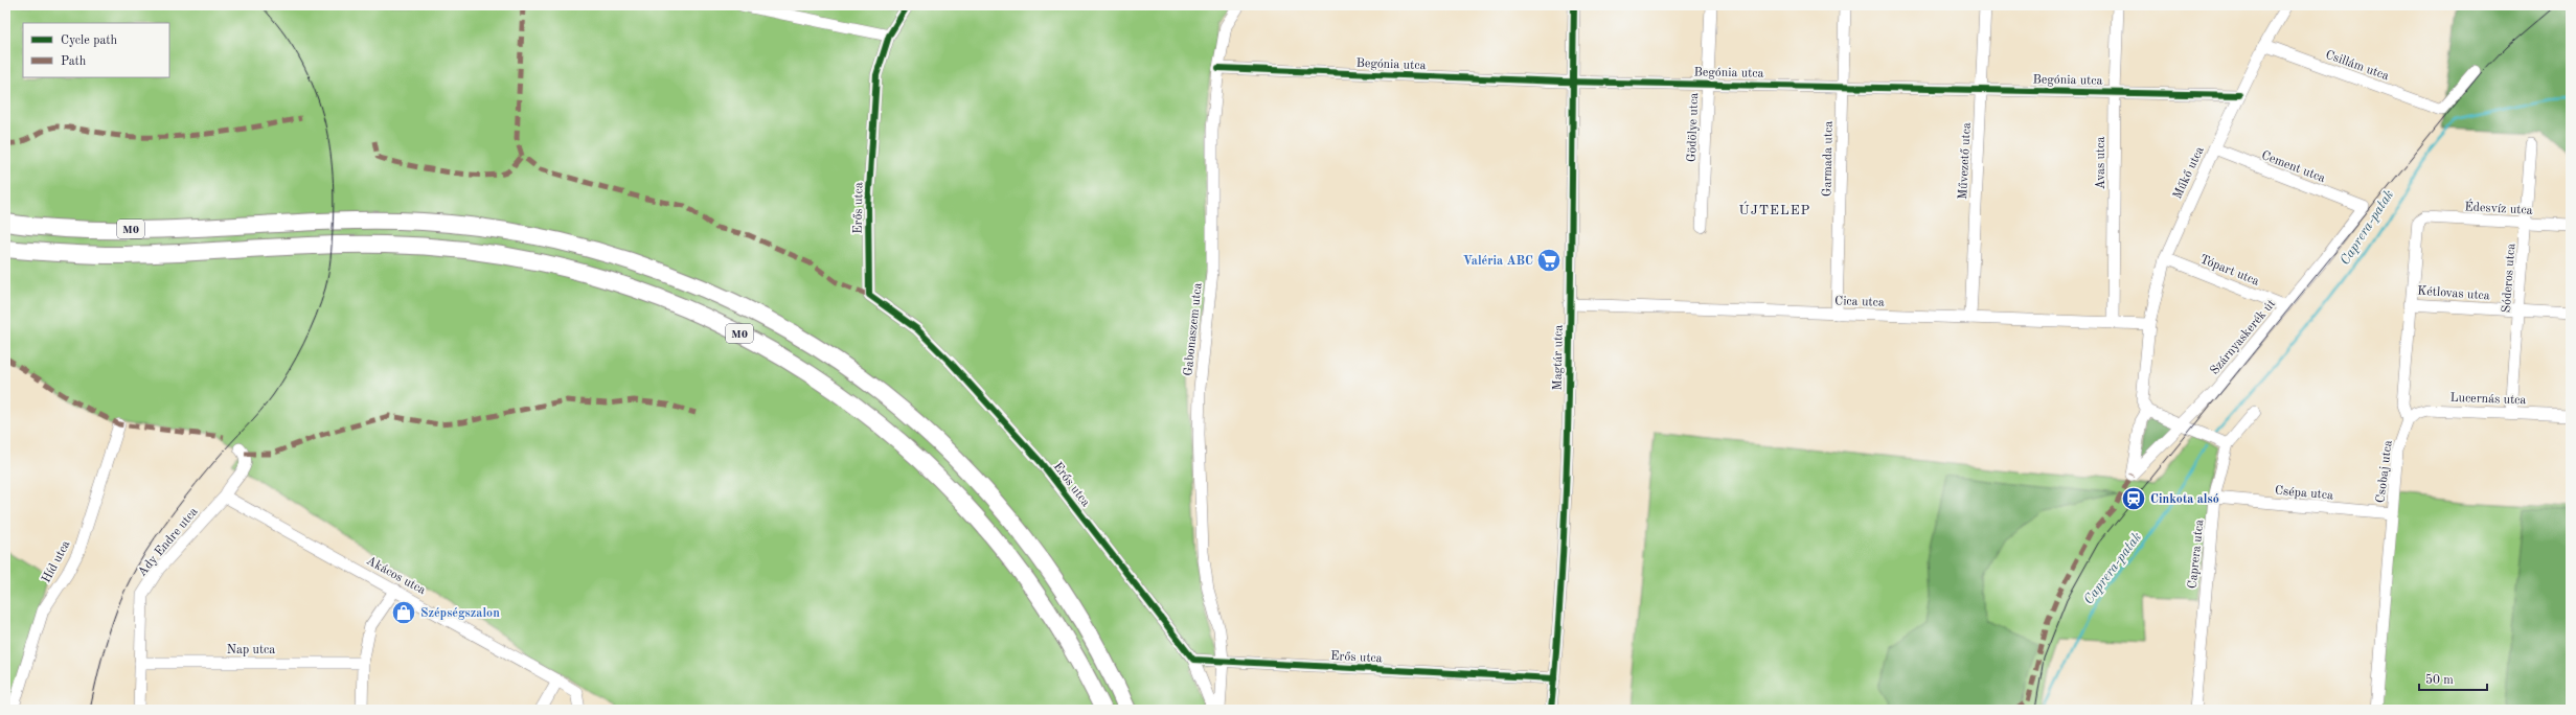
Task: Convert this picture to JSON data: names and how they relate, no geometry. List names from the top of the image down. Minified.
{"streets":{"highway":["M0"],"street":["Begónia utca","Csillám utca","Gödölye utca","Garmada utca","Művezető utca","Avas utca","Cement utca","Műkő utca","Erős utca","Édesvíz utca","Tópart utca","Sóderos utca","Kétlovas utca","Cica utca","Gabonaszem utca","Szárnyaskerék út","Magtár utca","Lucernás utca","Csobaj utca","Csépa utca","Ady Endre utca","Caprera utca","Híd utca","Akácos utca","Nap utca"]},"crossings":[["Begónia utca","Gödölye utca"],["Begónia utca","Garmada utca"],["Begónia utca","Művezető utca"],["Begónia utca","Avas utca"],["Begónia utca","Műkő utca"],["Begónia utca","Gabonaszem utca"],["Begónia utca","Magtár utca"],["Csillám utca","Műkő utca"],["Garmada utca","Cica utca"],["Művezető utca","Cica utca"],["Avas utca","Cica utca"],["Cement utca","Műkő utca"],["Cement utca","Szárnyaskerék út"],["Műkő utca","Tópart utca"],["Műkő utca","Cica utca"],["Műkő utca","Szárnyaskerék út"],["Erős utca","Gabonaszem utca"],["Erős utca","Magtár utca"],["Édesvíz utca","Sóderos utca"],["Édesvíz utca","Kétlovas utca"],["Tópart utca","Szárnyaskerék út"],["Sóderos utca","Kétlovas utca"],["Sóderos utca","Lucernás utca"],["Cica utca","Magtár utca"],["Lucernás utca","Csobaj utca"],["Csobaj utca","Csépa utca"],["Csépa utca","Caprera utca"],["Ady Endre utca","Akácos utca"],["Ady Endre utca","Nap utca"]],"districts":["ÚJTELEP"],"water":["Caprera-patak"],"places":{"supermarket":["Valéria ABC"],"station":["Cinkota alsó"],"shop":["Szépségszalon"]},"legend":["Cycle path","Path"],"scale_bar":"50 m"}
